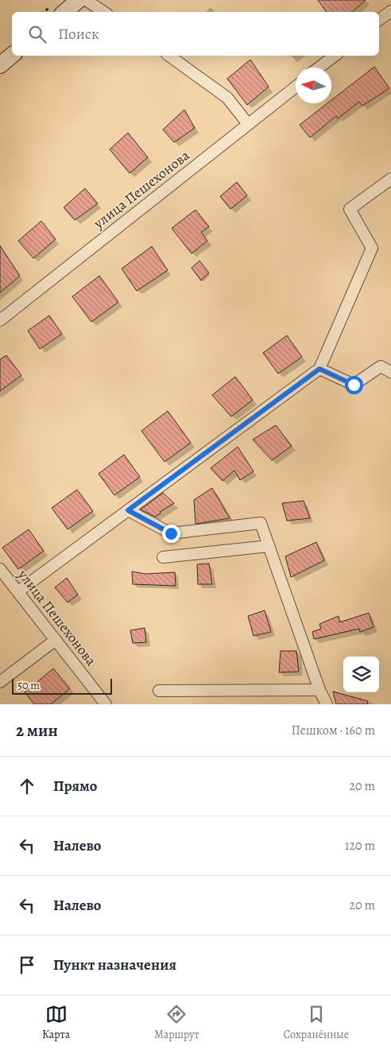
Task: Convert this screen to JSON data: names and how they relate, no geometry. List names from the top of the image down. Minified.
{"streets":{"street":["улица Пешехонова"]},"scale_bar":"50 m","north":"left","page":{"search":"Поиск","scale":"50 m","heading":["2 мин","Пешком · 160 m"],"list":[["Прямо","20 m"],["Налево","120 m"],["Налево","20 m"],"Пункт назначения"],"nav":["Карта","Маршрут","Сохранённые"]}}
